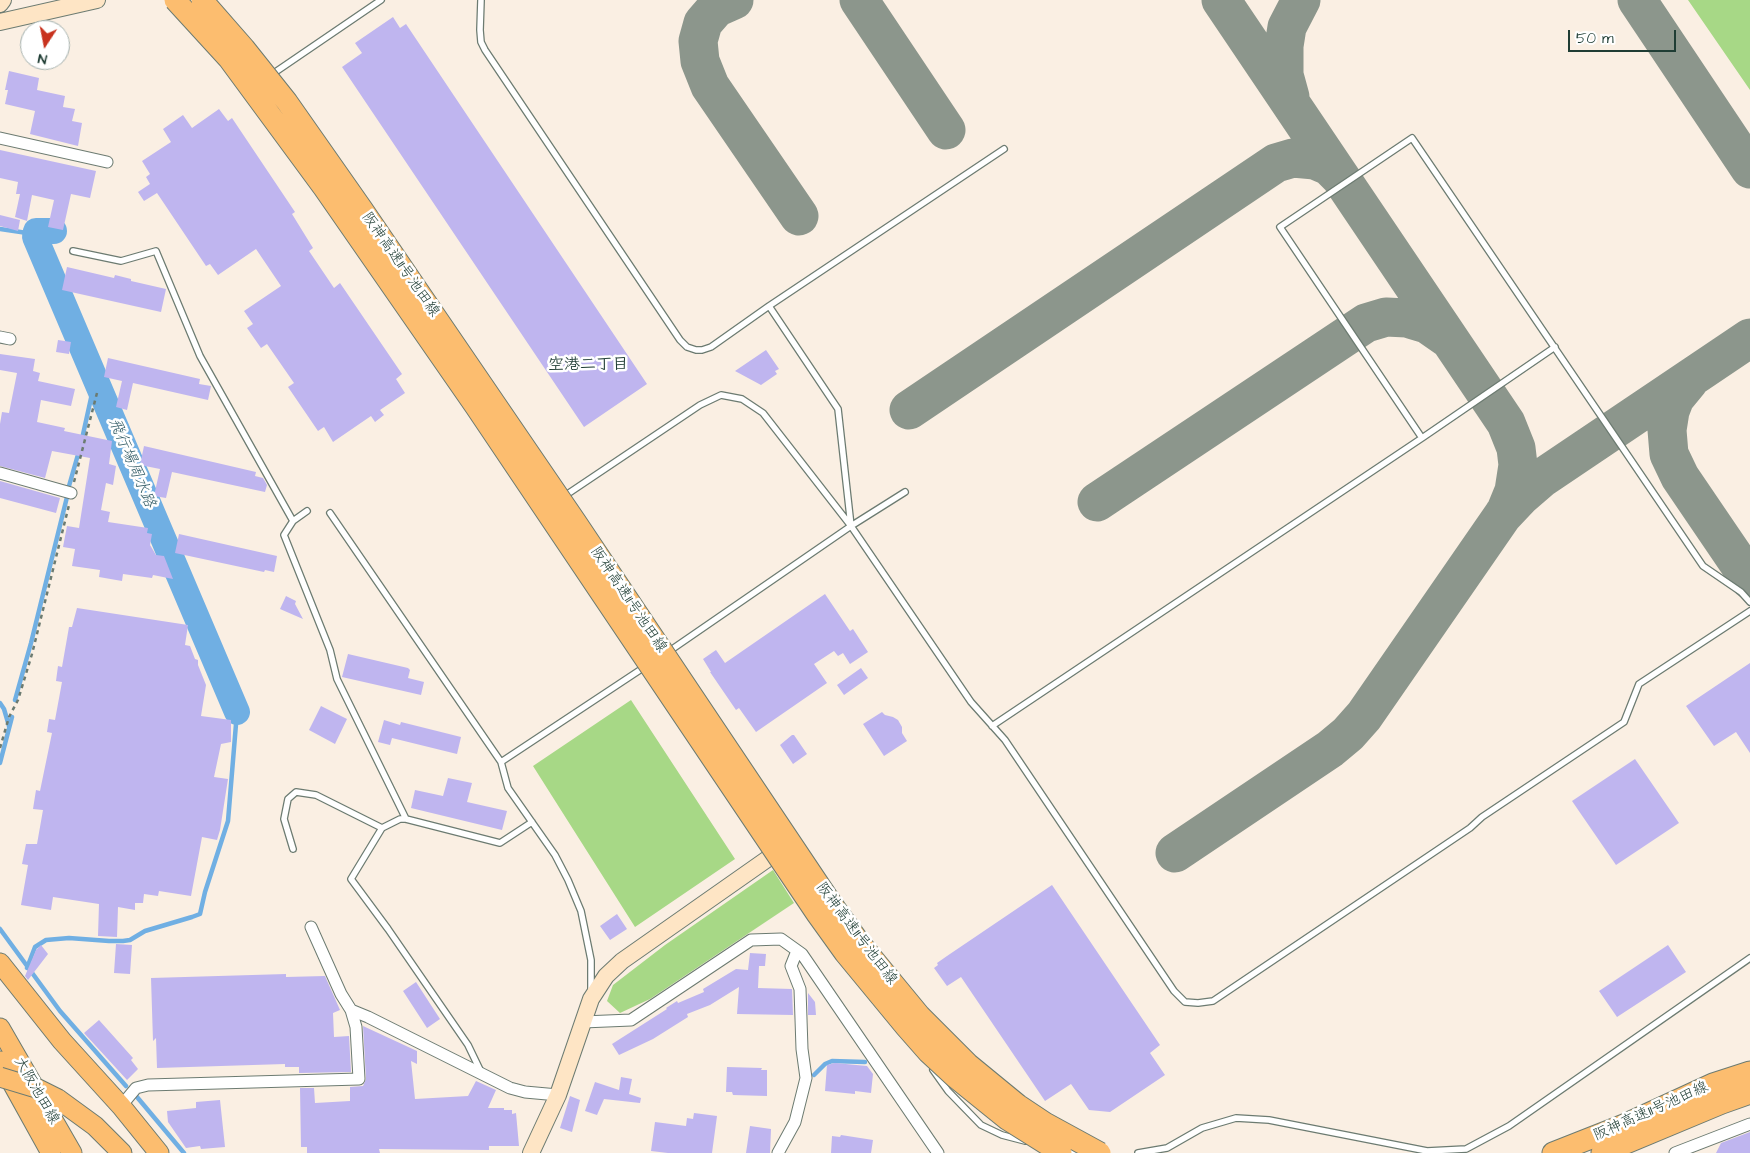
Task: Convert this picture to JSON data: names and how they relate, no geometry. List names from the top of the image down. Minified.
{"streets":{"highway":["阪神高速11号池田線"],"main road":["大阪池田線"]},"districts":["空港二丁目"],"water":["飛行場周水路"],"scale_bar":"50 m","north":"bottom"}
